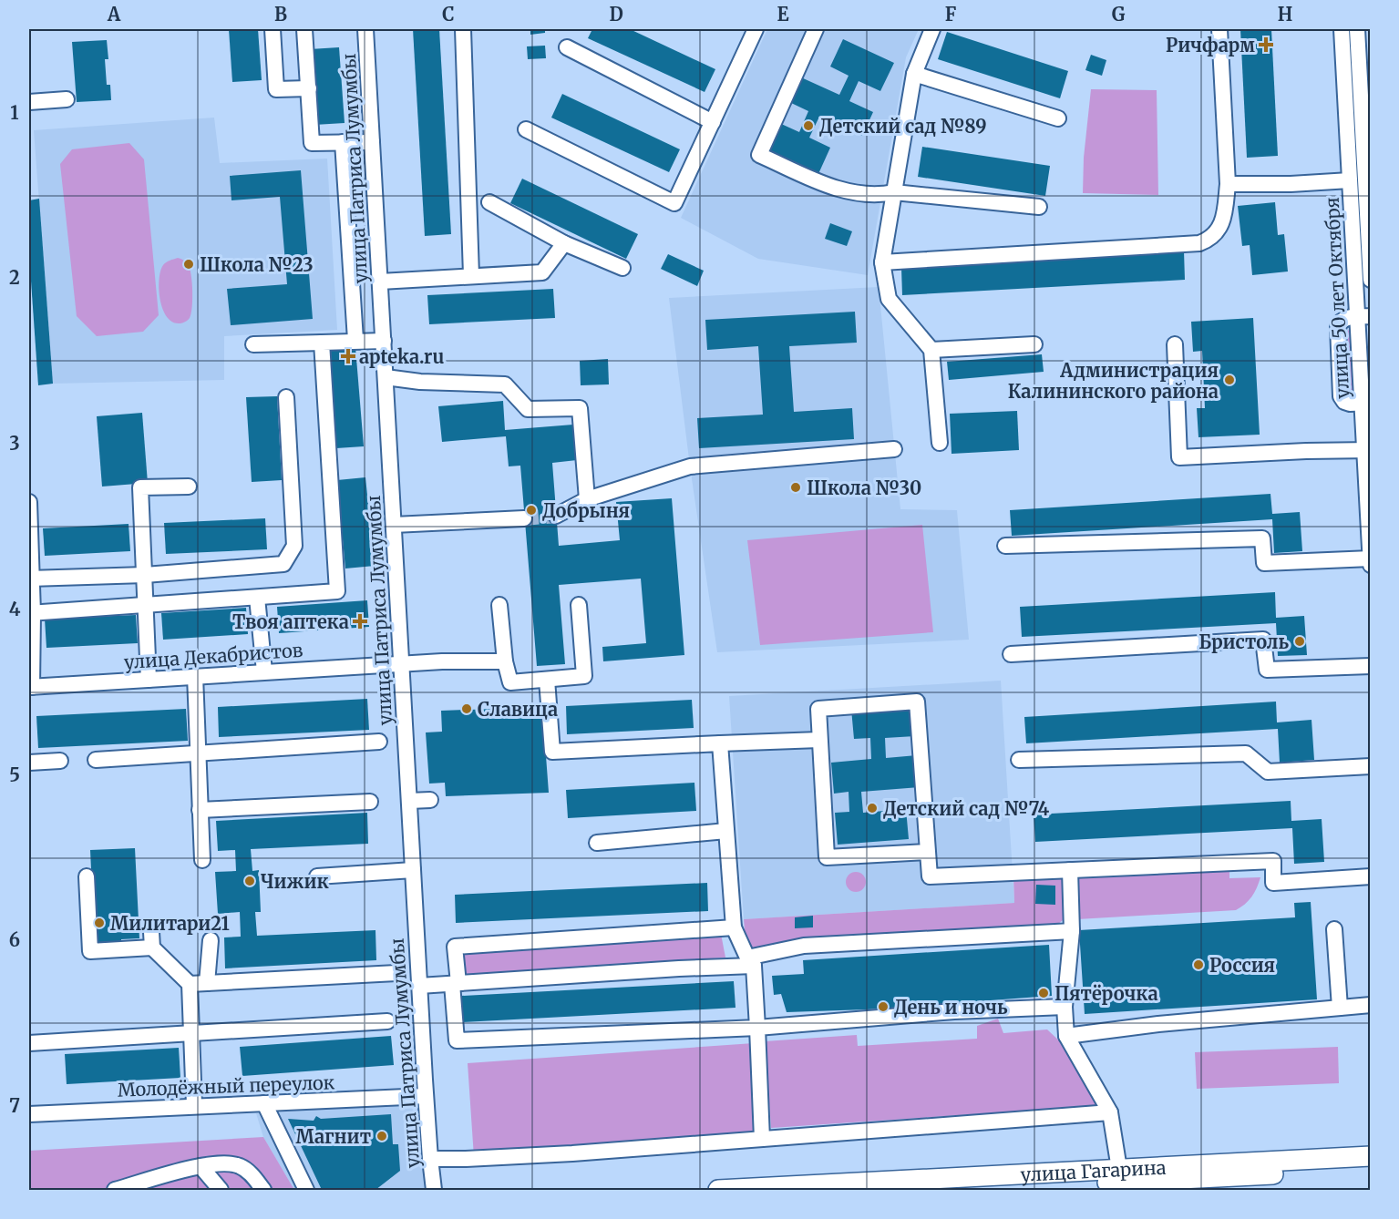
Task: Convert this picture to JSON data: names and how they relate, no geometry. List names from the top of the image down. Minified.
{"streets":{"main road":["улица Гагарина"],"street":["улица Патриса Лумумбы","улица 50 лет Октября","улица Декабристов","Молодёжный переулок"]},"crossings":[["улица Патриса Лумумбы","улица Декабристов"],["улица Патриса Лумумбы","Молодёжный переулок"]],"places":{"health":["Ричфарм","apteka.ru","Твоя аптека"],"other":["Детский сад №89","Школа №23","Администрация Калининского района","Школа №30","Добрыня","Бристоль","Славица","Детский сад №74","Чижик","Милитари21","Россия","Пятёрочка","День и ночь","Магнит"]},"grid":{"columns":["A","B","C","D","E","F","G","H"],"rows":["1","2","3","4","5","6","7"]}}
